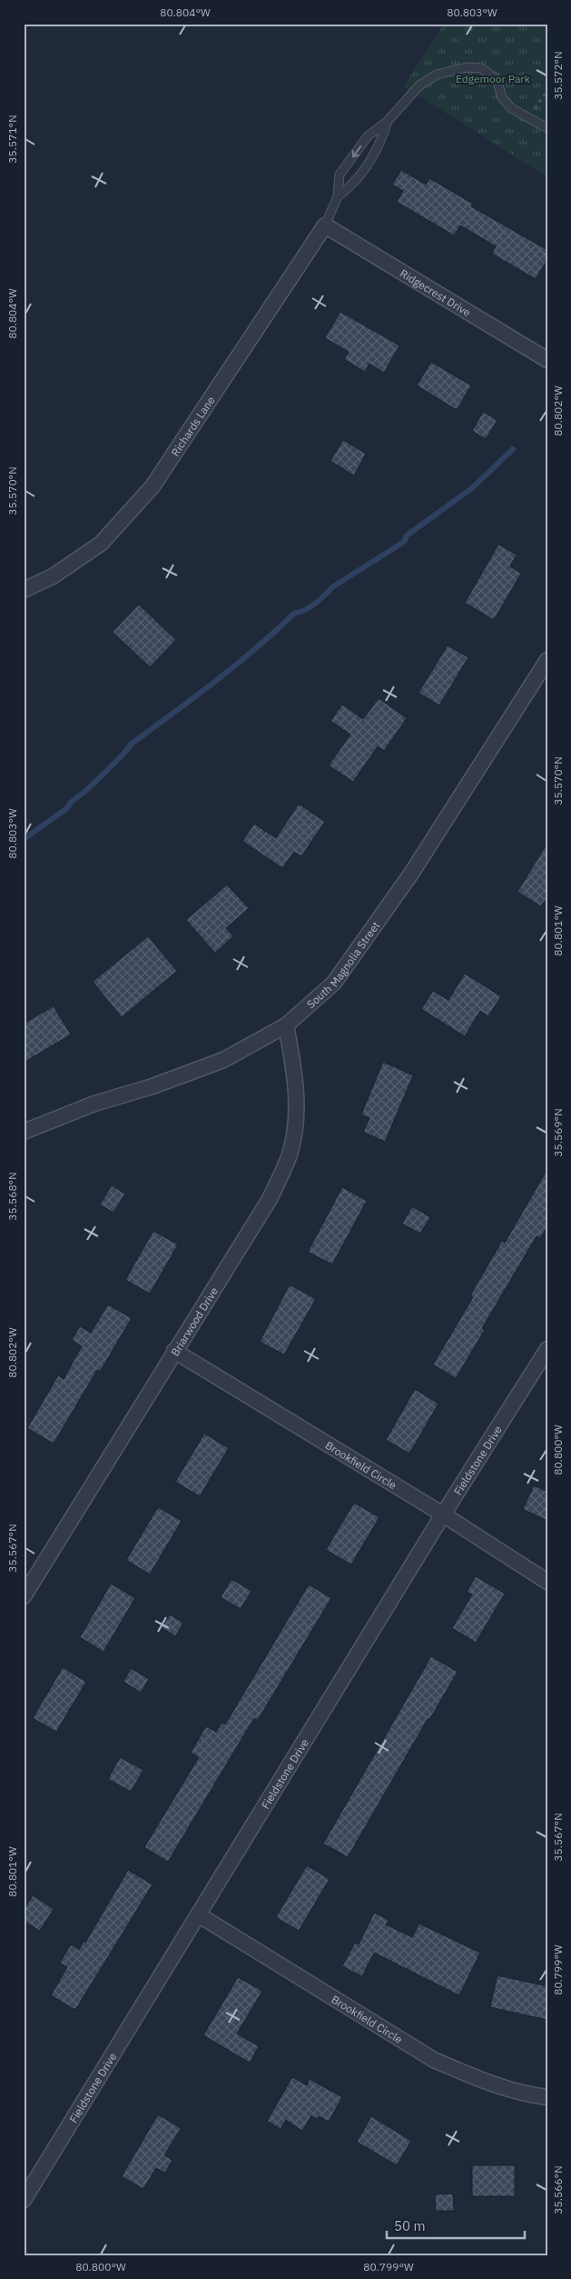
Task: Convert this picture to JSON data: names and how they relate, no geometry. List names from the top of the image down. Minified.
{"streets":{"street":["Ridgecrest Drive","Richards Lane","South Magnolia Street","Briarwood Drive","Fieldstone Drive","Brookfield Circle"]},"crossings":[["Ridgecrest Drive","Richards Lane"],["South Magnolia Street","Briarwood Drive"],["Briarwood Drive","Brookfield Circle"],["Fieldstone Drive","Brookfield Circle"]],"parks":["Edgemoor Park"],"scale_bar":"50 m","coordinates":["80.804°W","80.803°W","35.572°N","35.571°N","80.802°W","35.570°N","80.801°W","35.569°N","35.568°N","80.800°W","35.567°N","80.799°W","35.566°N"]}
